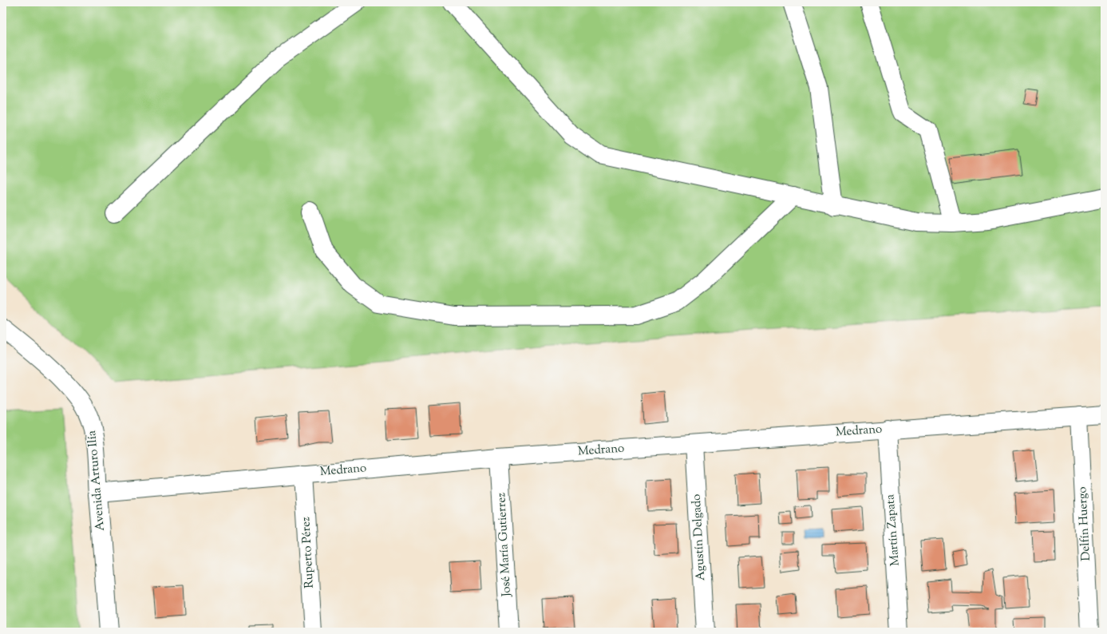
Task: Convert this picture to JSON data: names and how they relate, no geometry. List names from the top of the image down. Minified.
{"streets":{"street":["Medrano","Avenida Arturo Ilía","Delfín Huergo","Martín Zapata","Agustín Delgado","José María Gutierrez","Ruperto Pérez"]},"crossings":[["Medrano","Avenida Arturo Ilía"],["Medrano","Delfín Huergo"],["Medrano","Martín Zapata"],["Medrano","Agustín Delgado"],["Medrano","José María Gutierrez"],["Medrano","Ruperto Pérez"]]}
